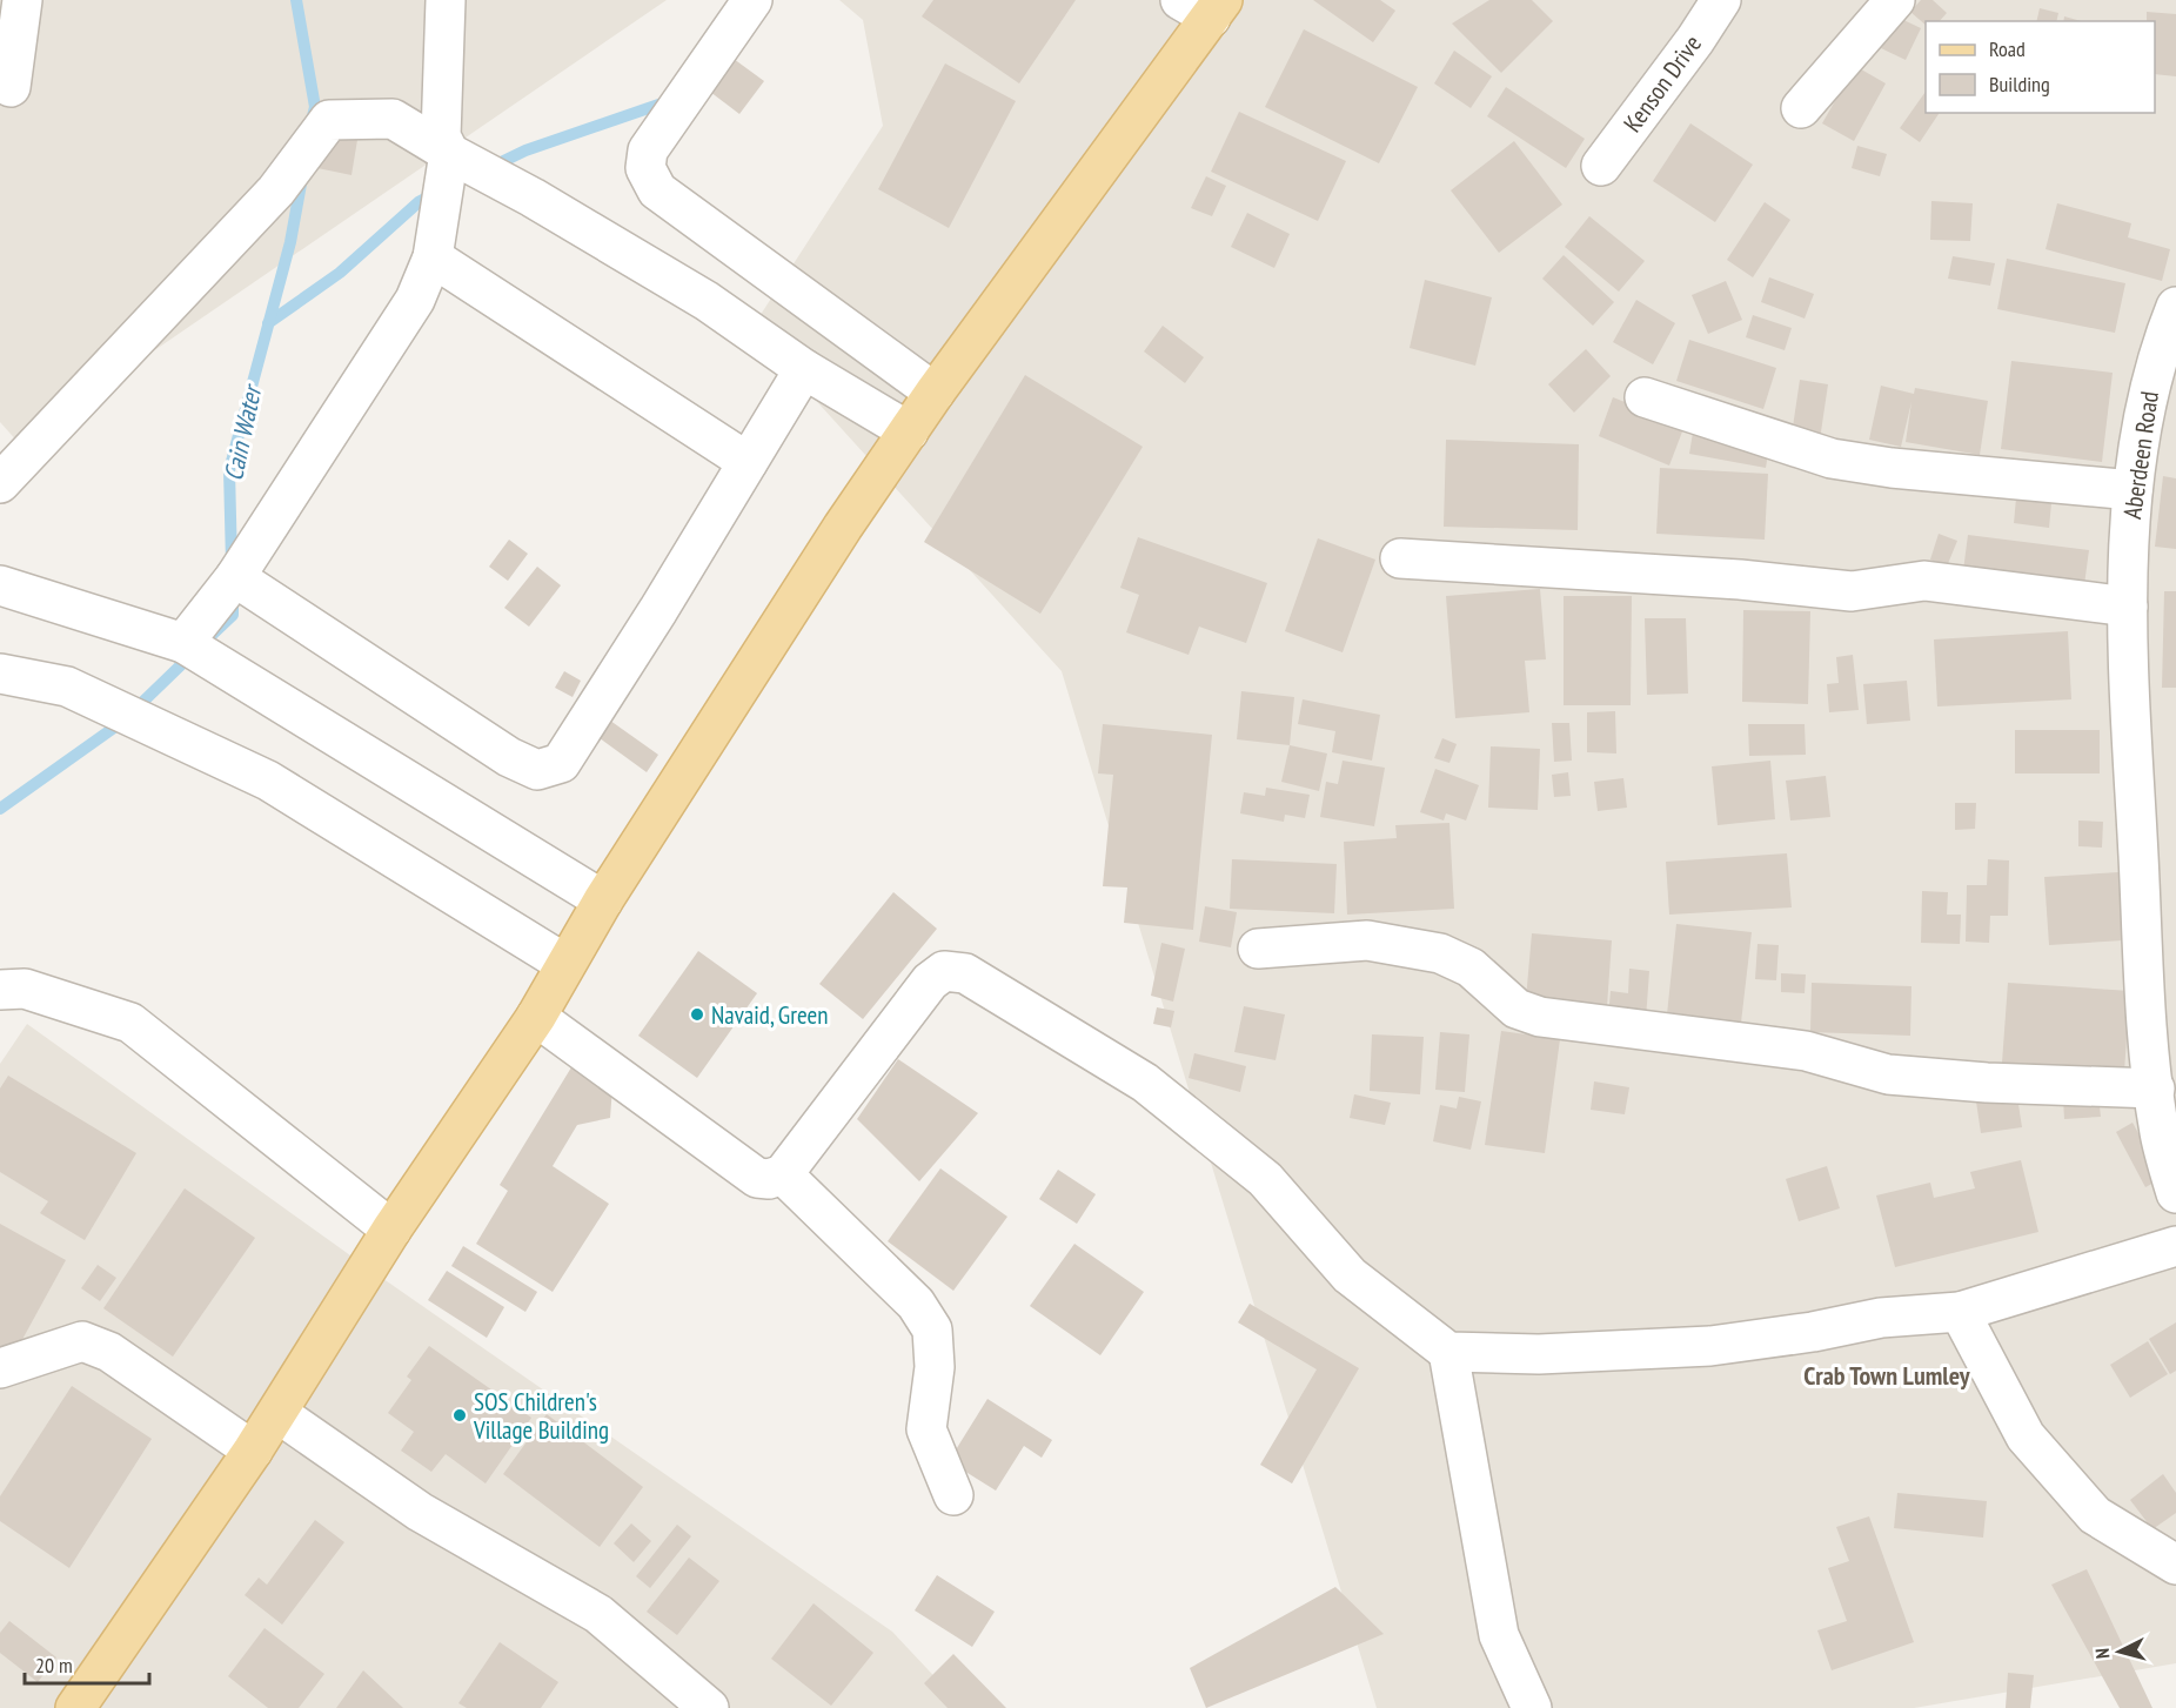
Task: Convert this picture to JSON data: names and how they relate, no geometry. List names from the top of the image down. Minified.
{"streets":{"street":["Kenson Drive","Aberdeen Road"]},"districts":["Crab Town Lumley"],"water":["Cain Water"],"places":["Navaid, Green","SOS Children's Village Building"],"legend":["Road","Building"],"scale_bar":"20 m","north":"left"}
